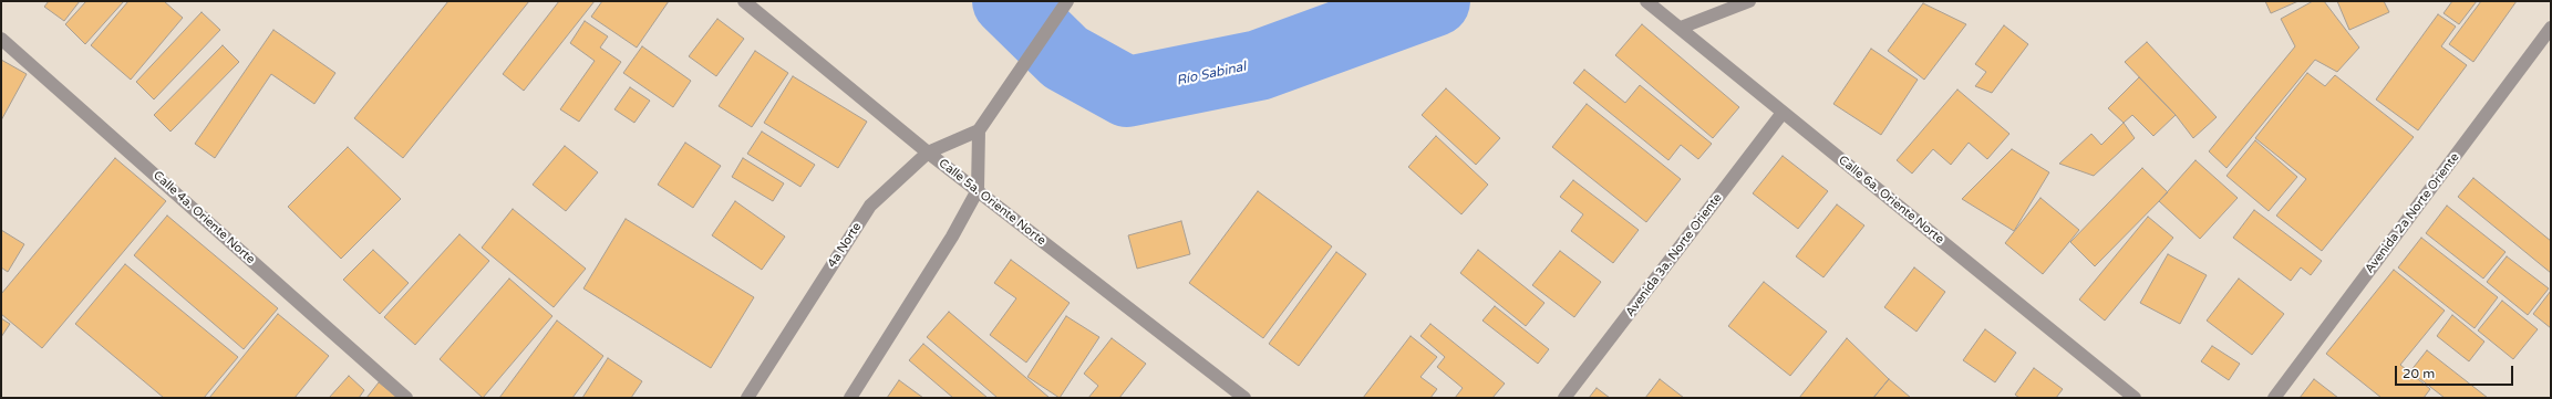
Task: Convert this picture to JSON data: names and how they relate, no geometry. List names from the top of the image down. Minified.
{"streets":{"street":["Calle 6a. Oriente Norte","Calle 5a. Oriente Norte","Avenida 2a Norte Oriente","Calle 4a. Oriente Norte","4a Norte","Avenida 3a. Norte Oriente"]},"crossings":[["Calle 6a. Oriente Norte","Avenida 3a. Norte Oriente"],["Calle 5a. Oriente Norte","4a Norte"]],"water":["Río Sabinal"],"scale_bar":"20 m"}
